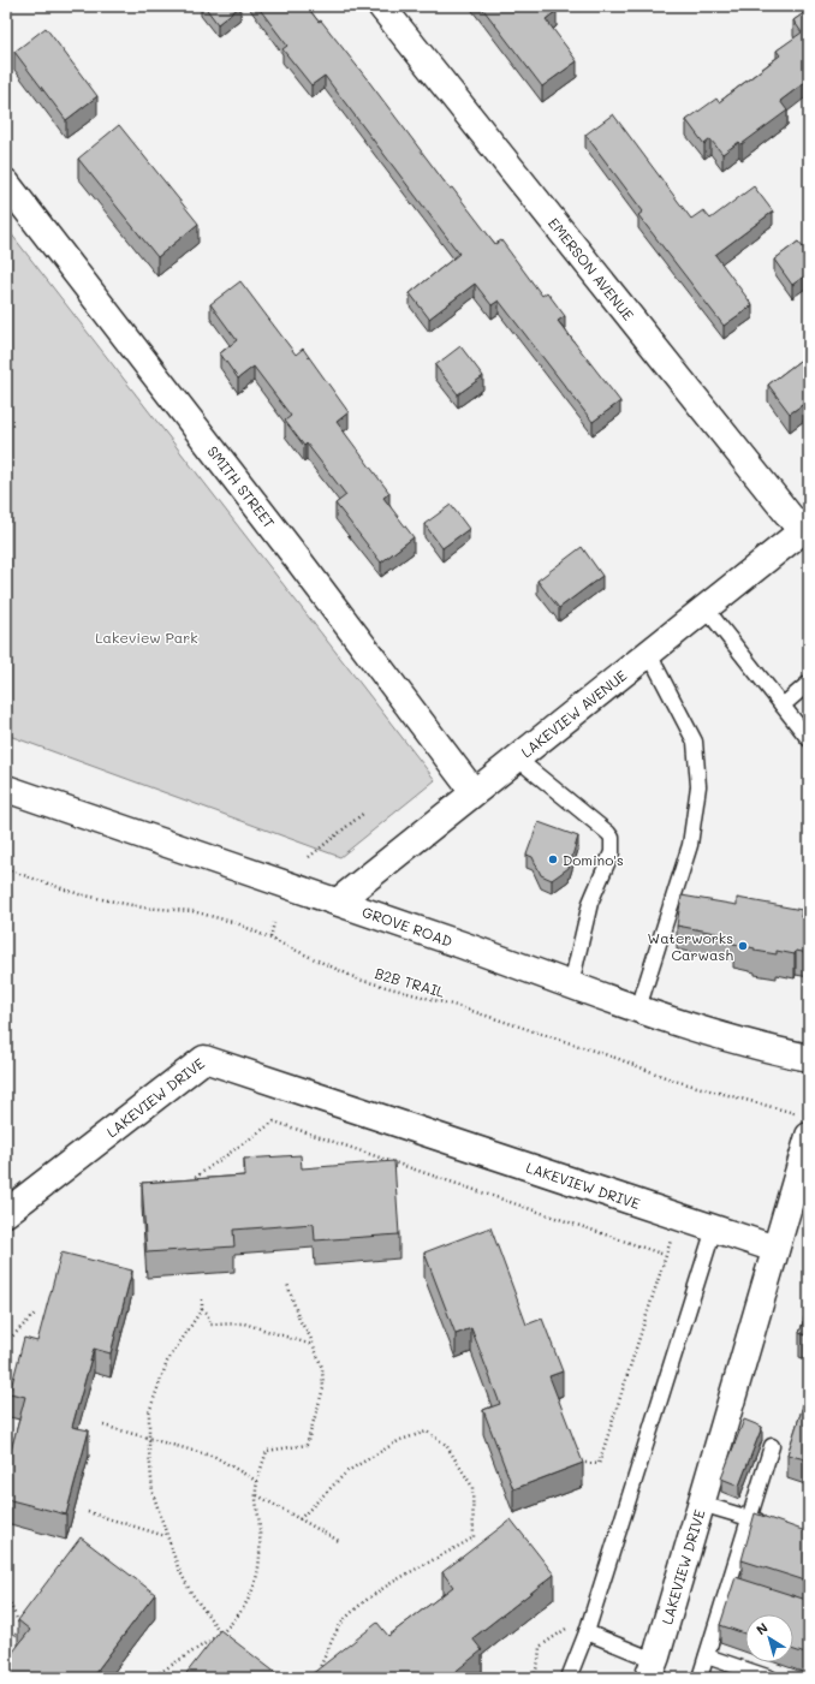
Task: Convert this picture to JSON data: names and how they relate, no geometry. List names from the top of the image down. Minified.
{"streets":{"street":["EMERSON AVENUE","SMITH STREET","LAKEVIEW AVENUE","GROVE ROAD","LAKEVIEW DRIVE"],"path":["B2B TRAIL"]},"crossings":[["EMERSON AVENUE","LAKEVIEW AVENUE"],["SMITH STREET","LAKEVIEW AVENUE"],["LAKEVIEW AVENUE","GROVE ROAD"]],"parks":["Lakeview Park"],"places":["Domino's","Waterworks Carwash"],"north":"top left"}
